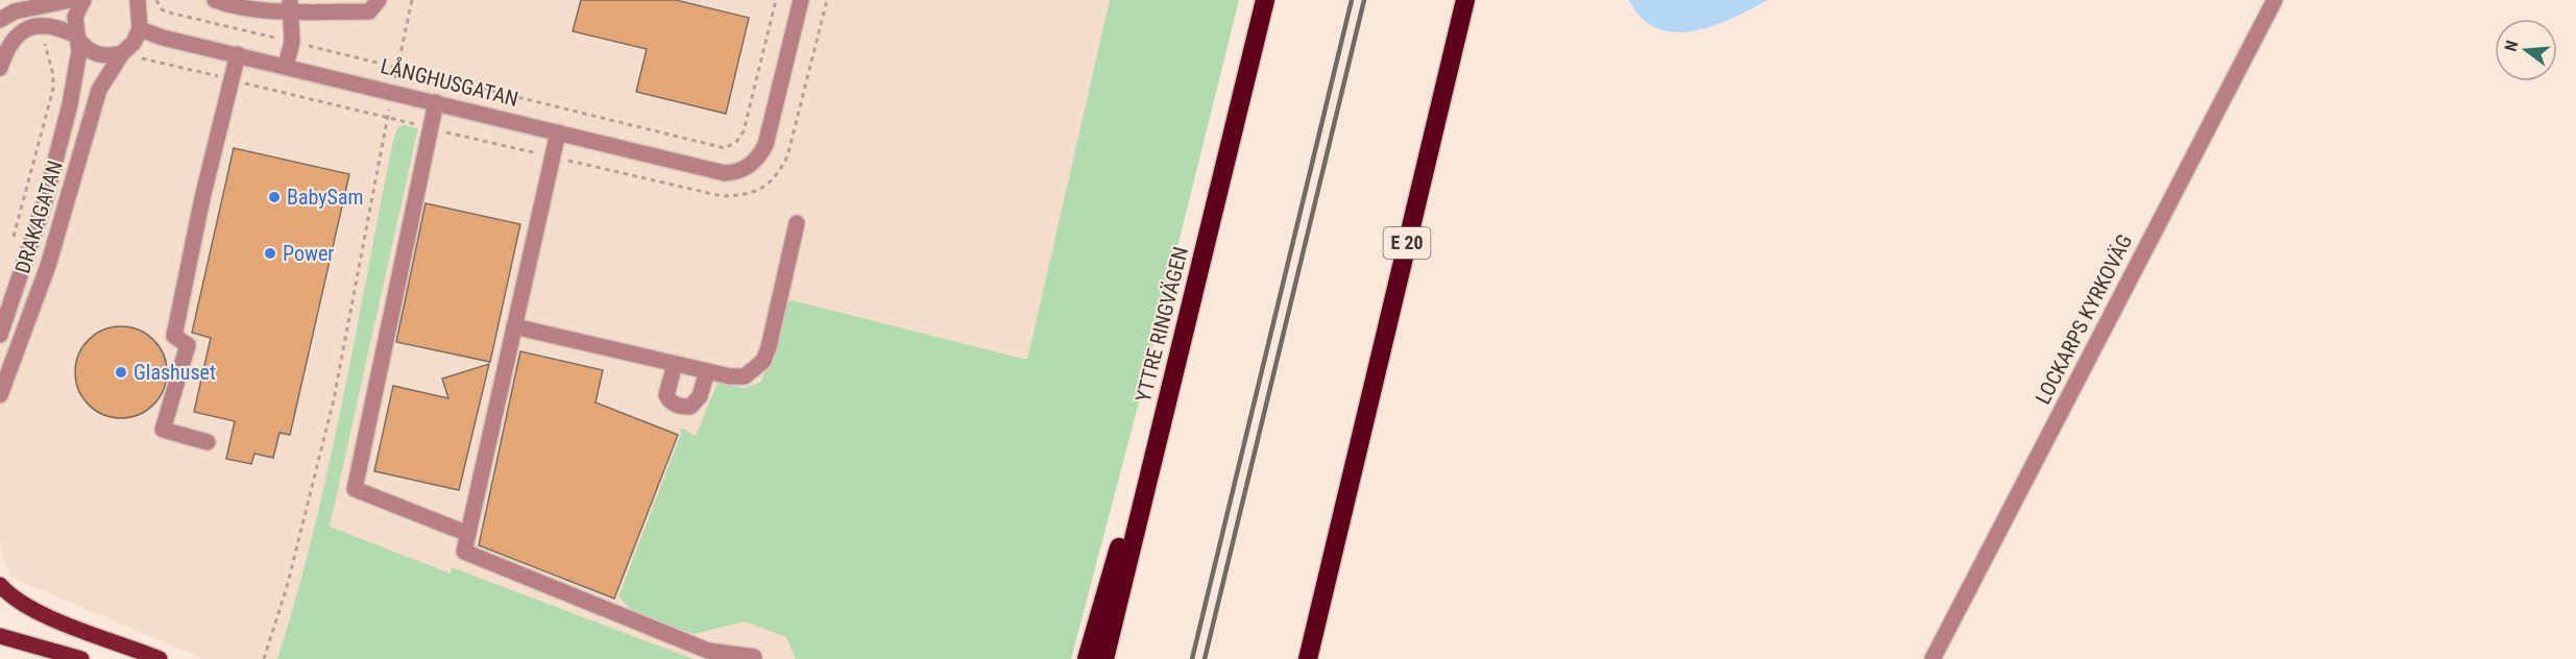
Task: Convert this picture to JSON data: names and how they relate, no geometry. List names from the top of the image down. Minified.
{"streets":{"highway":["E 20","YTTRE RINGVÄGEN"],"street":["LÅNGHUSGATAN","DRAKAGATAN","LOCKARPS KYRKOVÄG"]},"crossings":[["LÅNGHUSGATAN","DRAKAGATAN"]],"places":["BabySam","Power","Glashuset"],"north":"left"}
